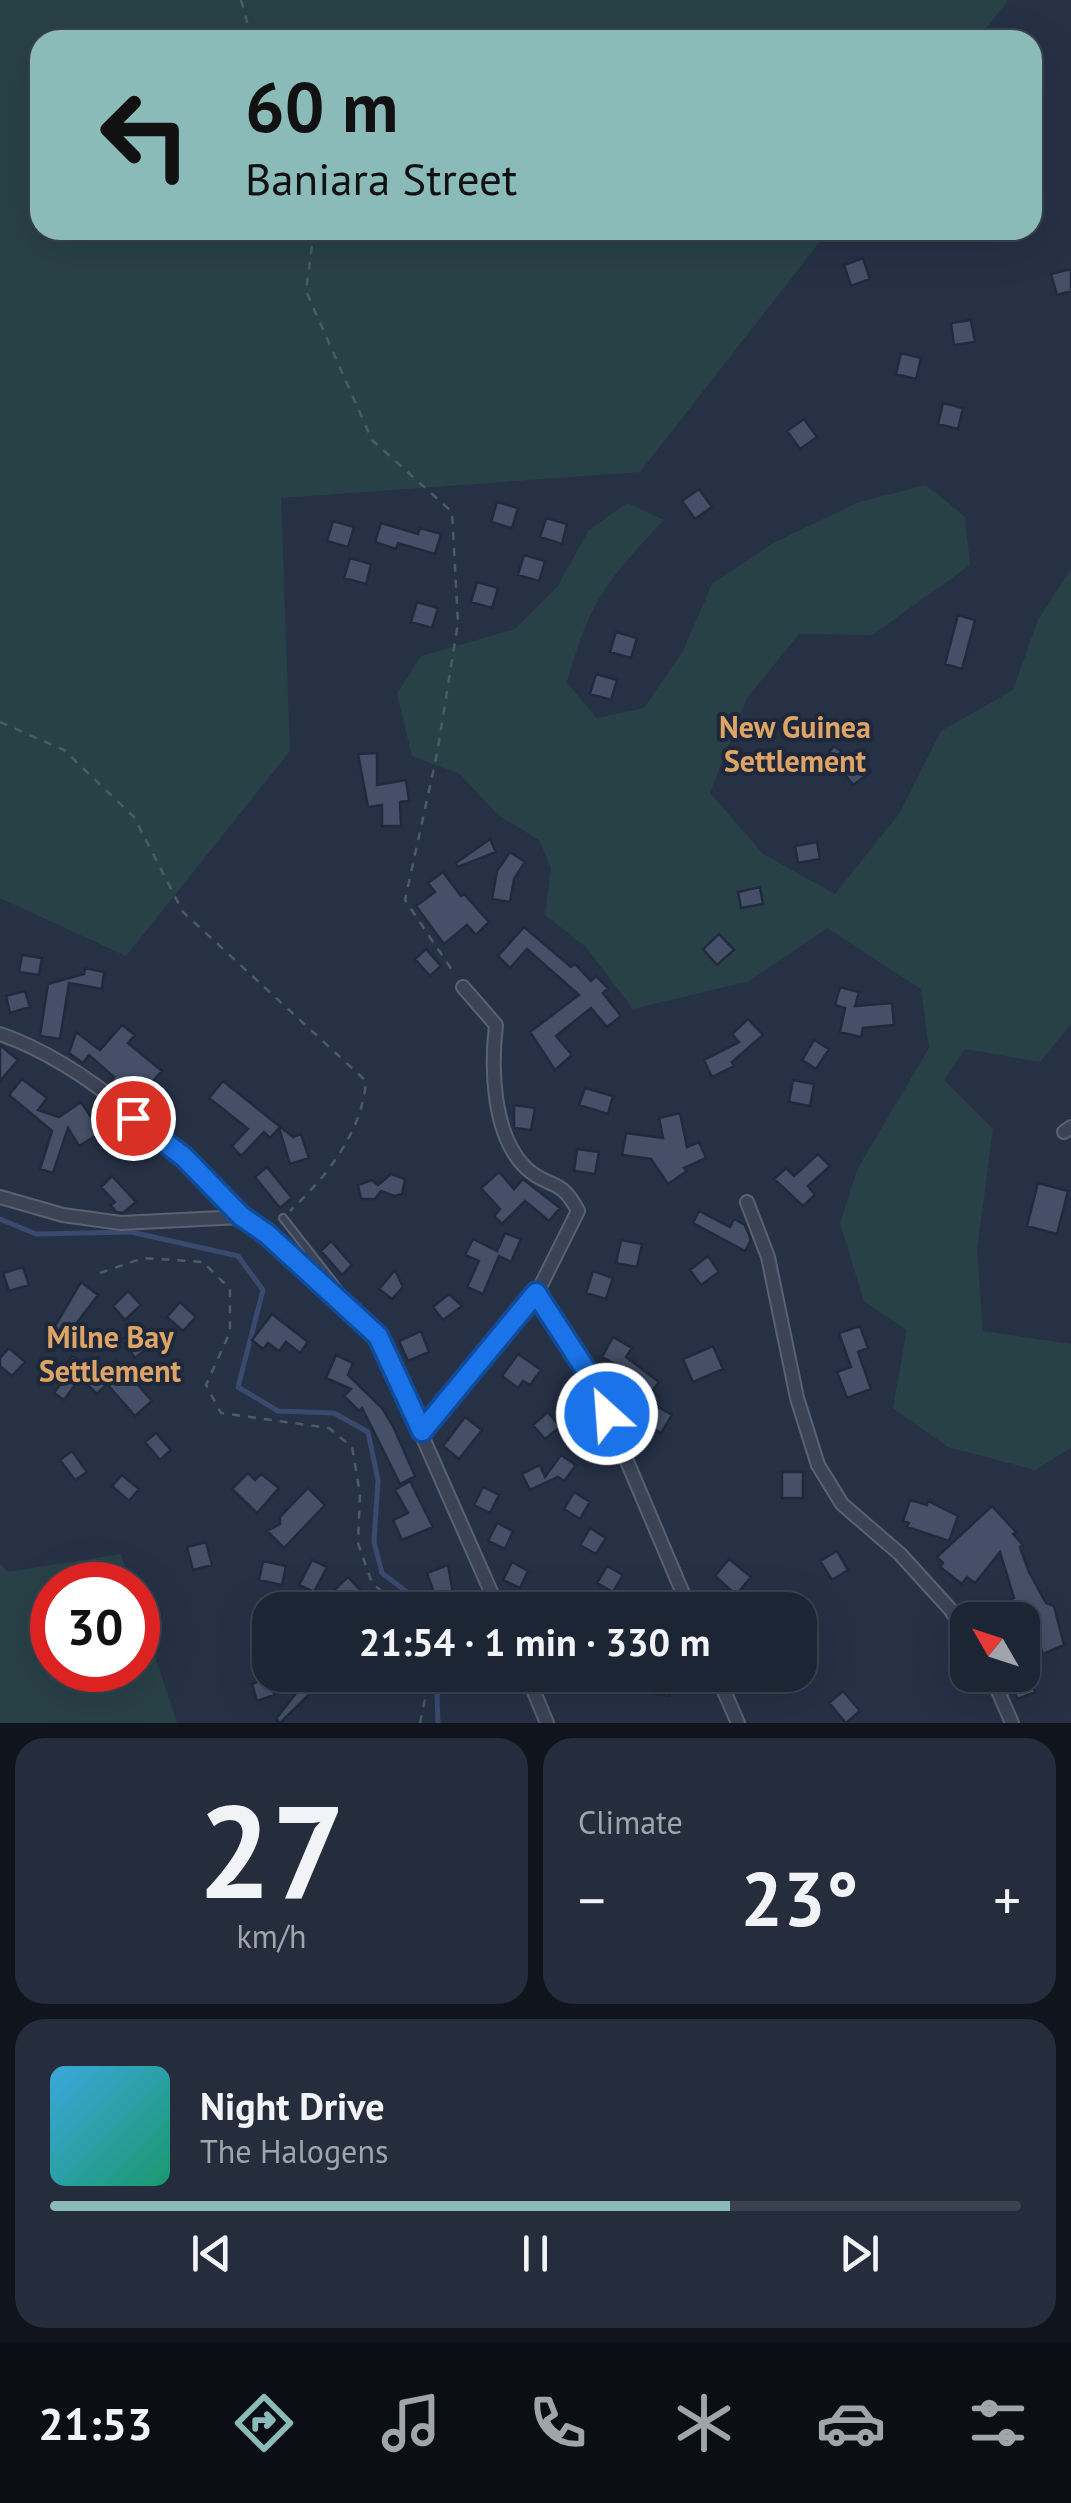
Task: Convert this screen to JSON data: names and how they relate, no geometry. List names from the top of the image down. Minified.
{"districts":["New Guinea Settlement","Milne Bay Settlement"],"north":"top left","page":{"turn":["60 m","Baniara Street"],"limit":"30","trip":"21:54 · 1 min · 330 m","tile":[["27","km/h"],"Climate"],"heat":["−","23°","+"],"song":["Night Drive","The Halogens"],"tabs":"21:53"}}
